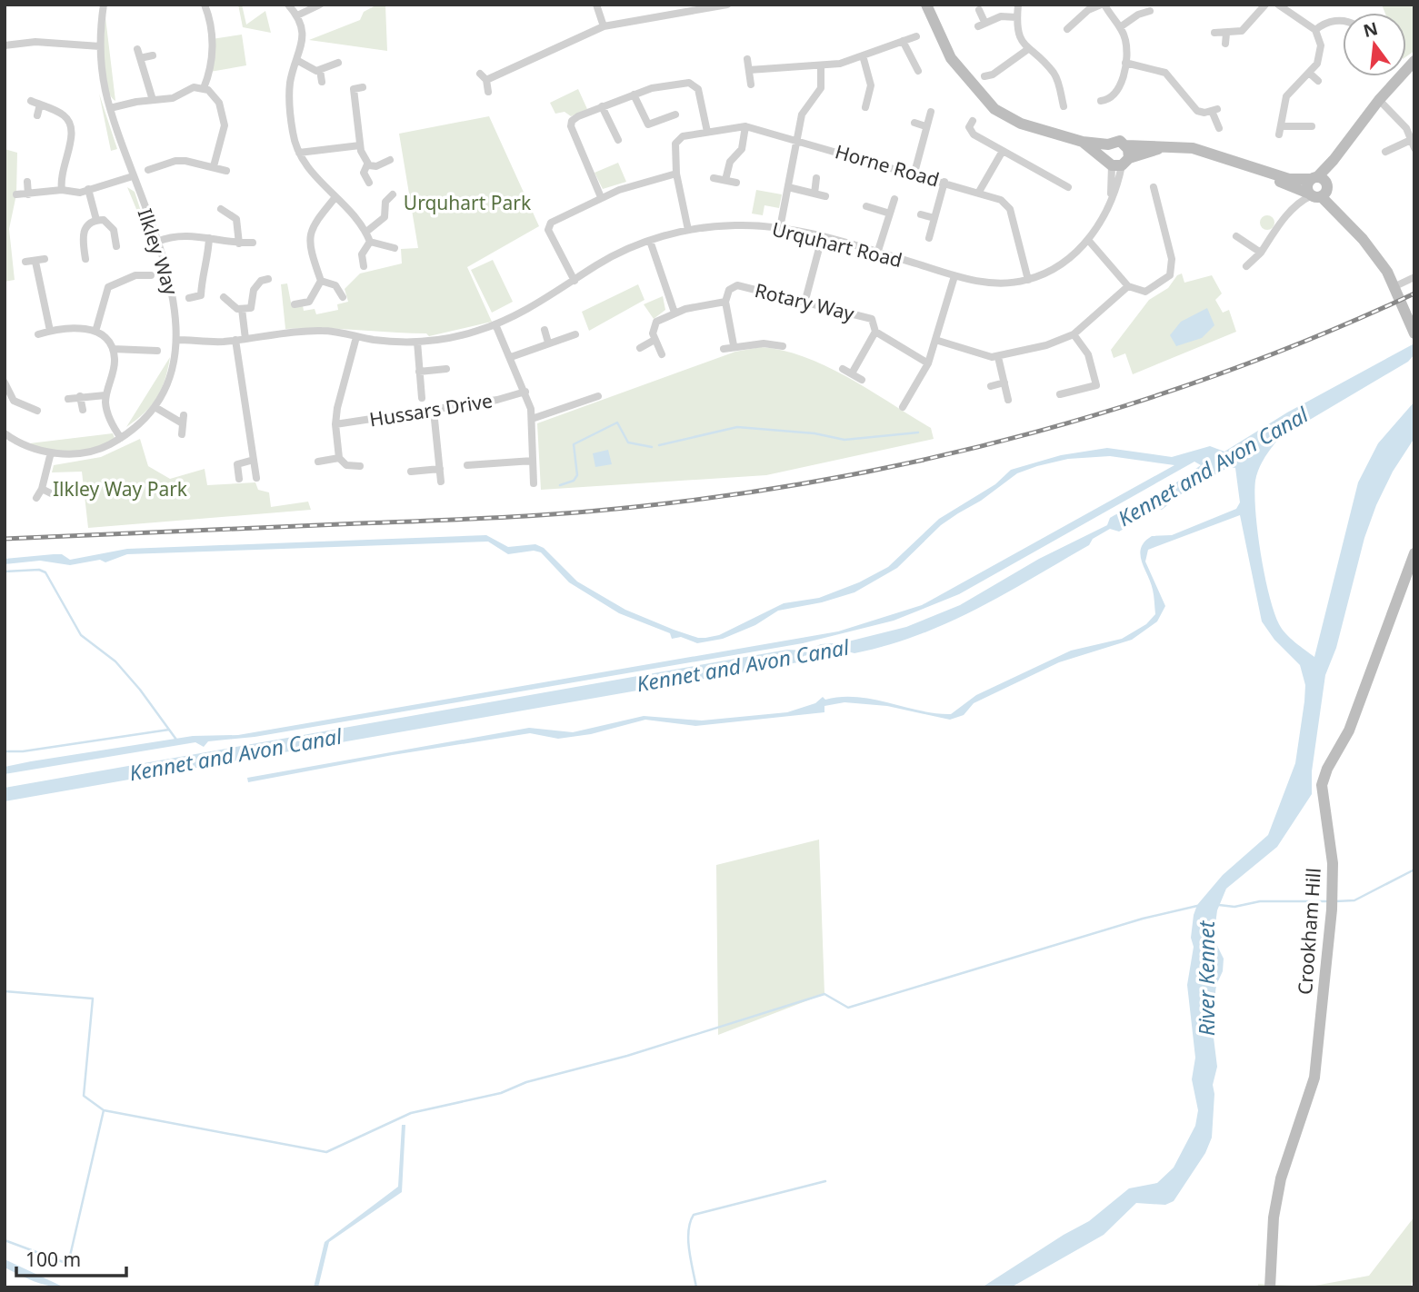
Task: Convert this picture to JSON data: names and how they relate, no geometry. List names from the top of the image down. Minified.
{"streets":{"street":["Horne Road","Urquhart Road","Ilkley Way","Rotary Way","Hussars Drive","Crookham Hill"]},"crossings":[["Horne Road","Urquhart Road"],["Urquhart Road","Ilkley Way"]],"water":["Kennet and Avon Canal","River Kennet"],"parks":["Urquhart Park","Ilkley Way Park"],"scale_bar":"100 m","north":"top"}
